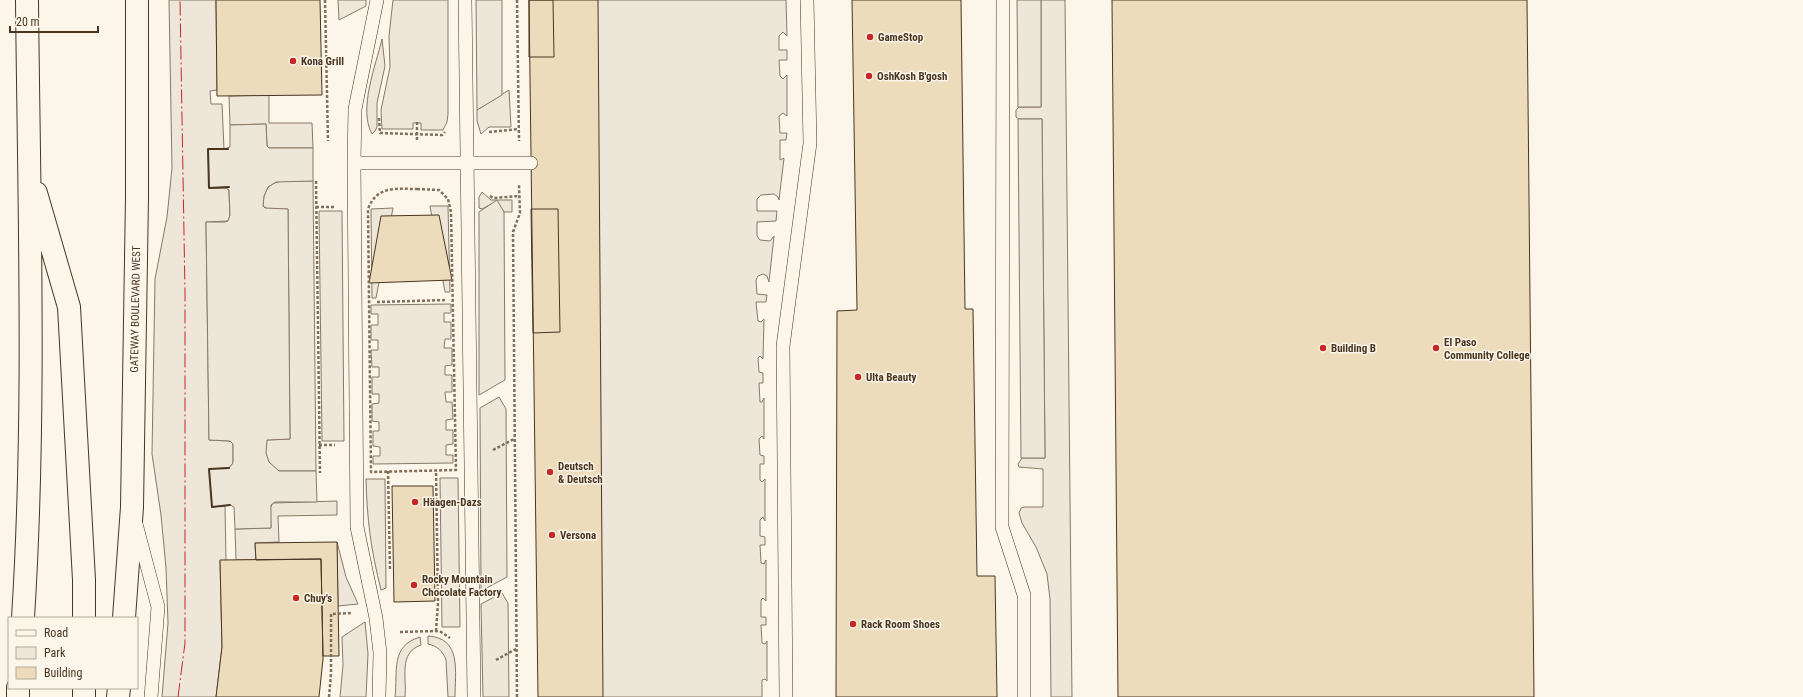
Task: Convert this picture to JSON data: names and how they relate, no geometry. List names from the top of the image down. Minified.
{"streets":{"main road":["GATEWAY BOULEVARD WEST"]},"places":["GameStop","Kona Grill","OshKosh B'gosh","Building B","El Paso Community College","Ulta Beauty","Deutsch & Deutsch","Häagen-Dazs","Versona","Rocky Mountain Chocolate Factory","Chuy's","Rack Room Shoes"],"legend":["Road","Park","Building"],"scale_bar":"20 m"}
